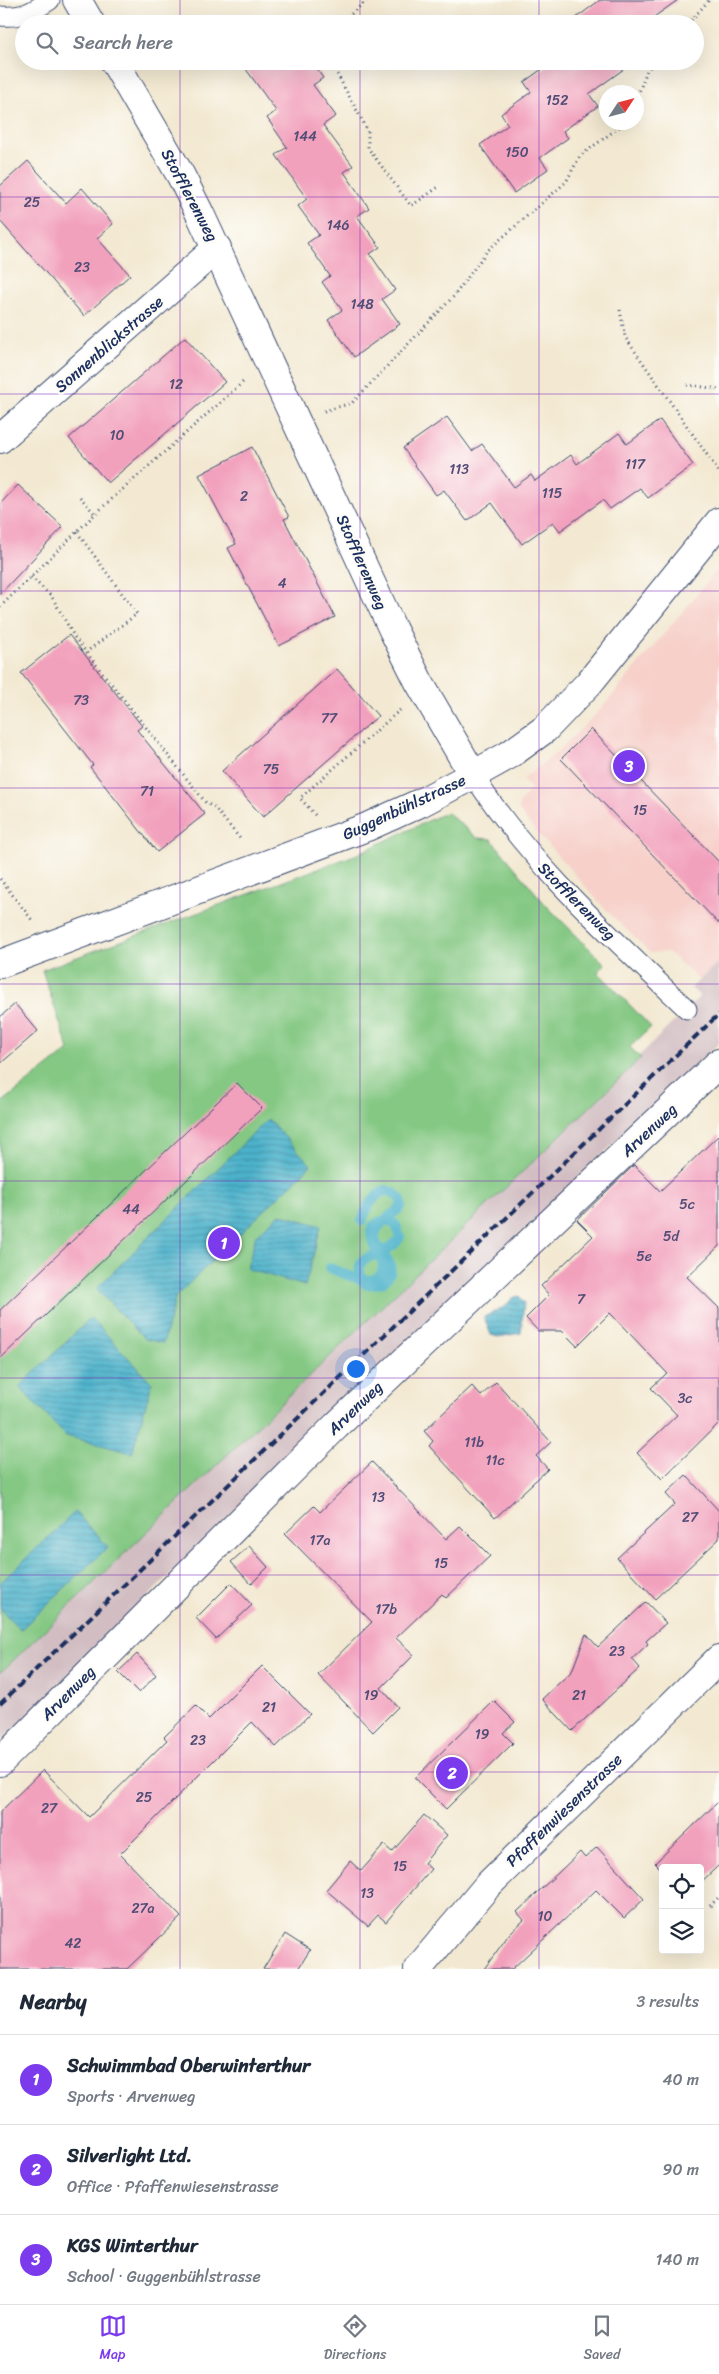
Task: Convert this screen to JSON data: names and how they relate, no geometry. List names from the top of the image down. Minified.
{"streets":{"street":["Stofflerenweg","Sonnenblickstrasse","Guggenbühlstrasse","Arvenweg","Pfaffenwiesenstrasse"]},"crossings":[["Stofflerenweg","Sonnenblickstrasse"],["Stofflerenweg","Guggenbühlstrasse"]],"house_numbers":["152","144","150","25","146","23","148","12","10","117","113","115","2","4","73","77","75","71","15","5c","44","5d","5e","7","3c","11b","11c","13","27","17a","15","17b","23","19","21","21","19","23","25","27","15","13","27a","10","42"],"north":"top right","page":{"search":"Search here","pins":["3","1","2"],"heading":["Nearby","3 results"],"list":[{"mark":"1","name":"Schwimmbad Oberwinterthur","note":"Sports · Arvenweg","value":"40 m"},{"mark":"2","name":"Silverlight Ltd.","note":"Office · Pfaffenwiesenstrasse","value":"90 m"},{"mark":"3","name":"KGS Winterthur","note":"School · Guggenbühlstrasse","value":"140 m"}],"nav":["Map","Directions","Saved"]}}
